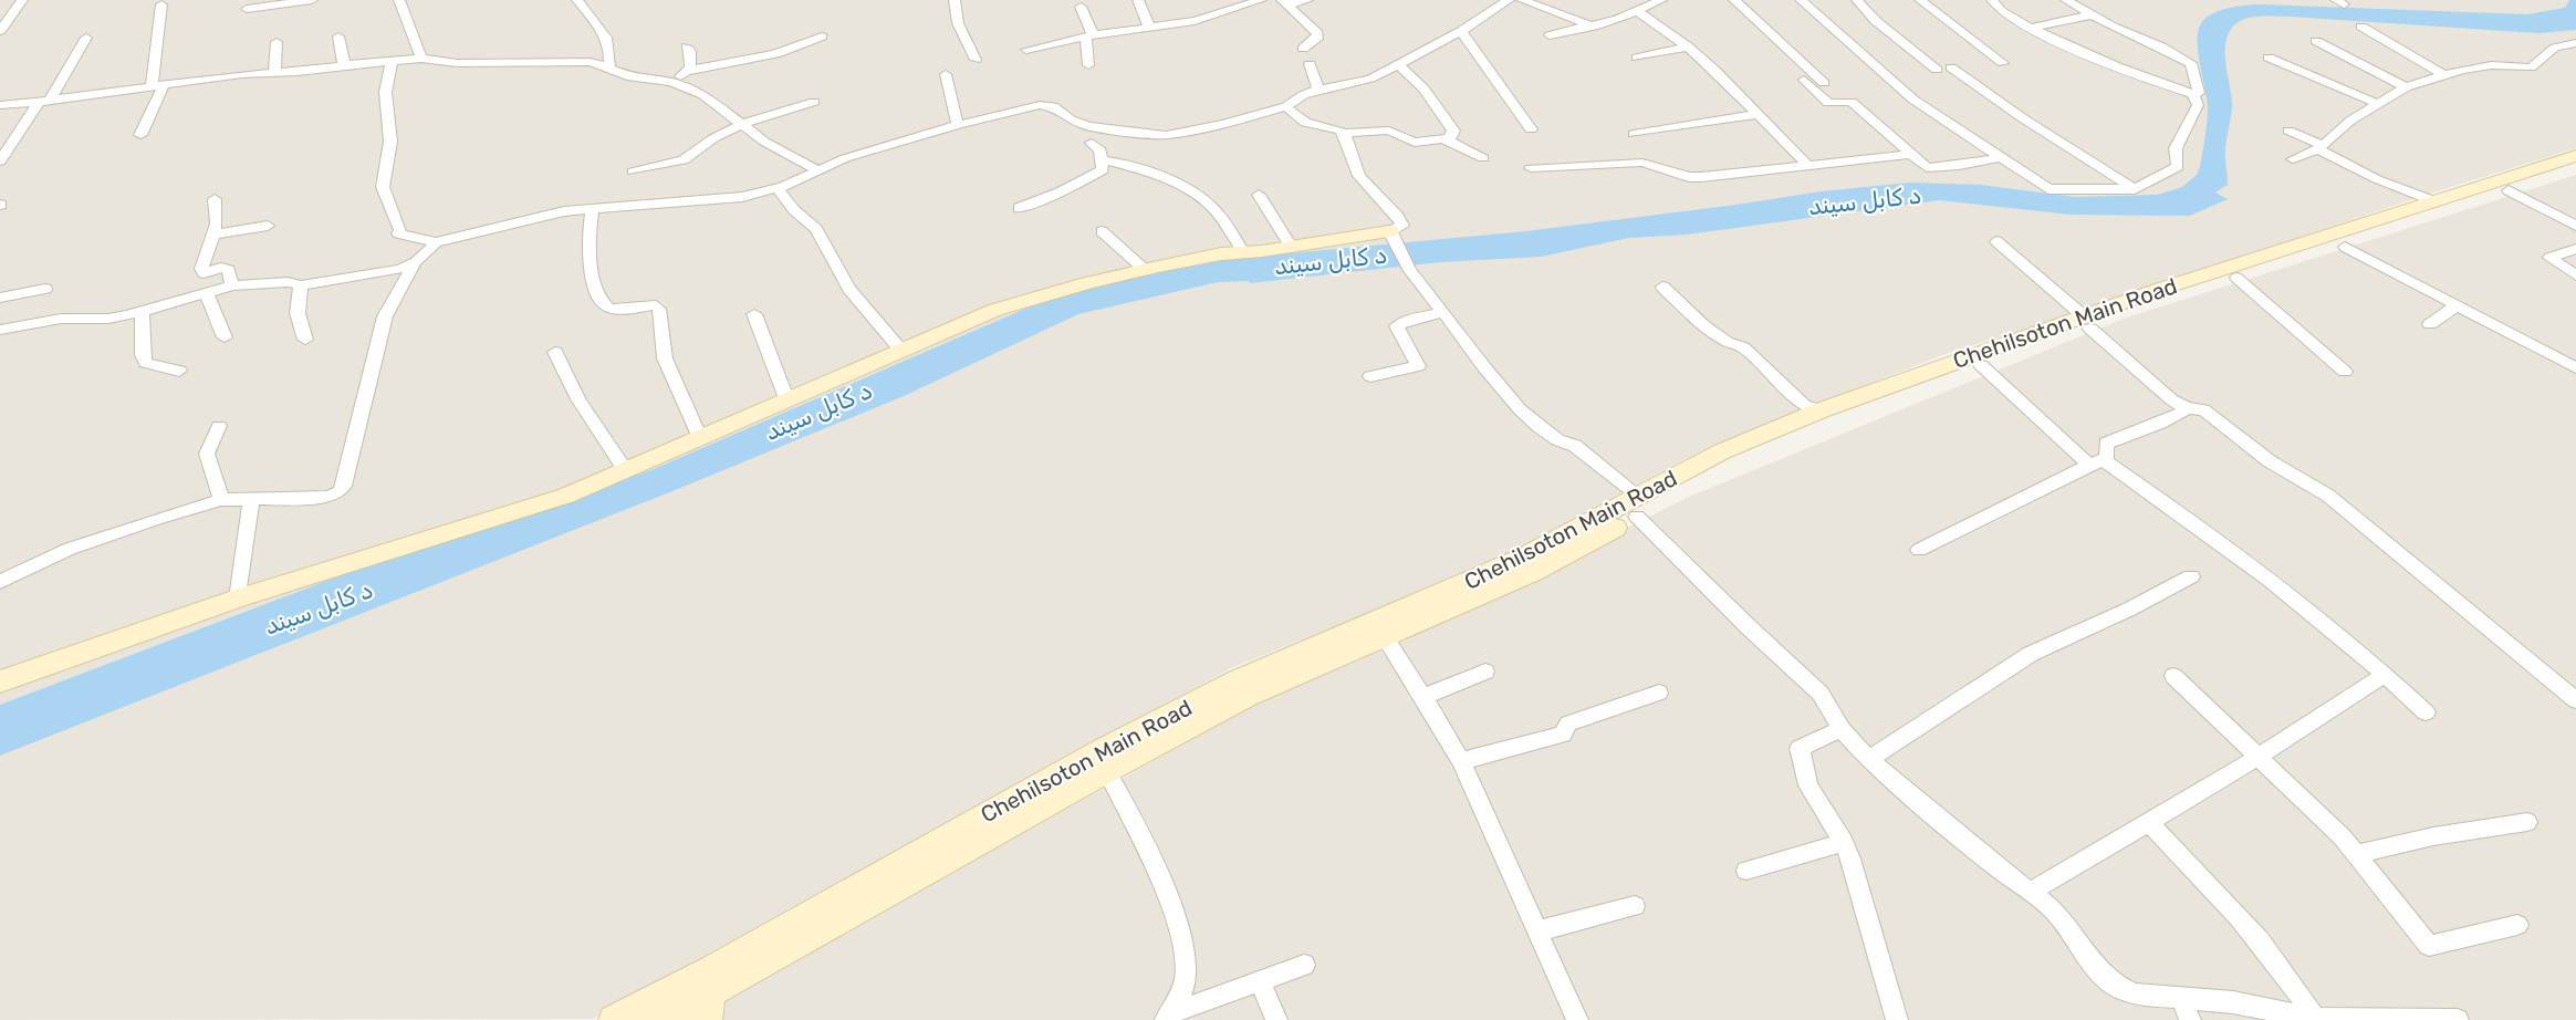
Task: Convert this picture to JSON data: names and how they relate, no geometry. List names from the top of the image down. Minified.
{"streets":{"main road":["Chehilsoton Main Road"]},"water":["د کابل سيند"]}
